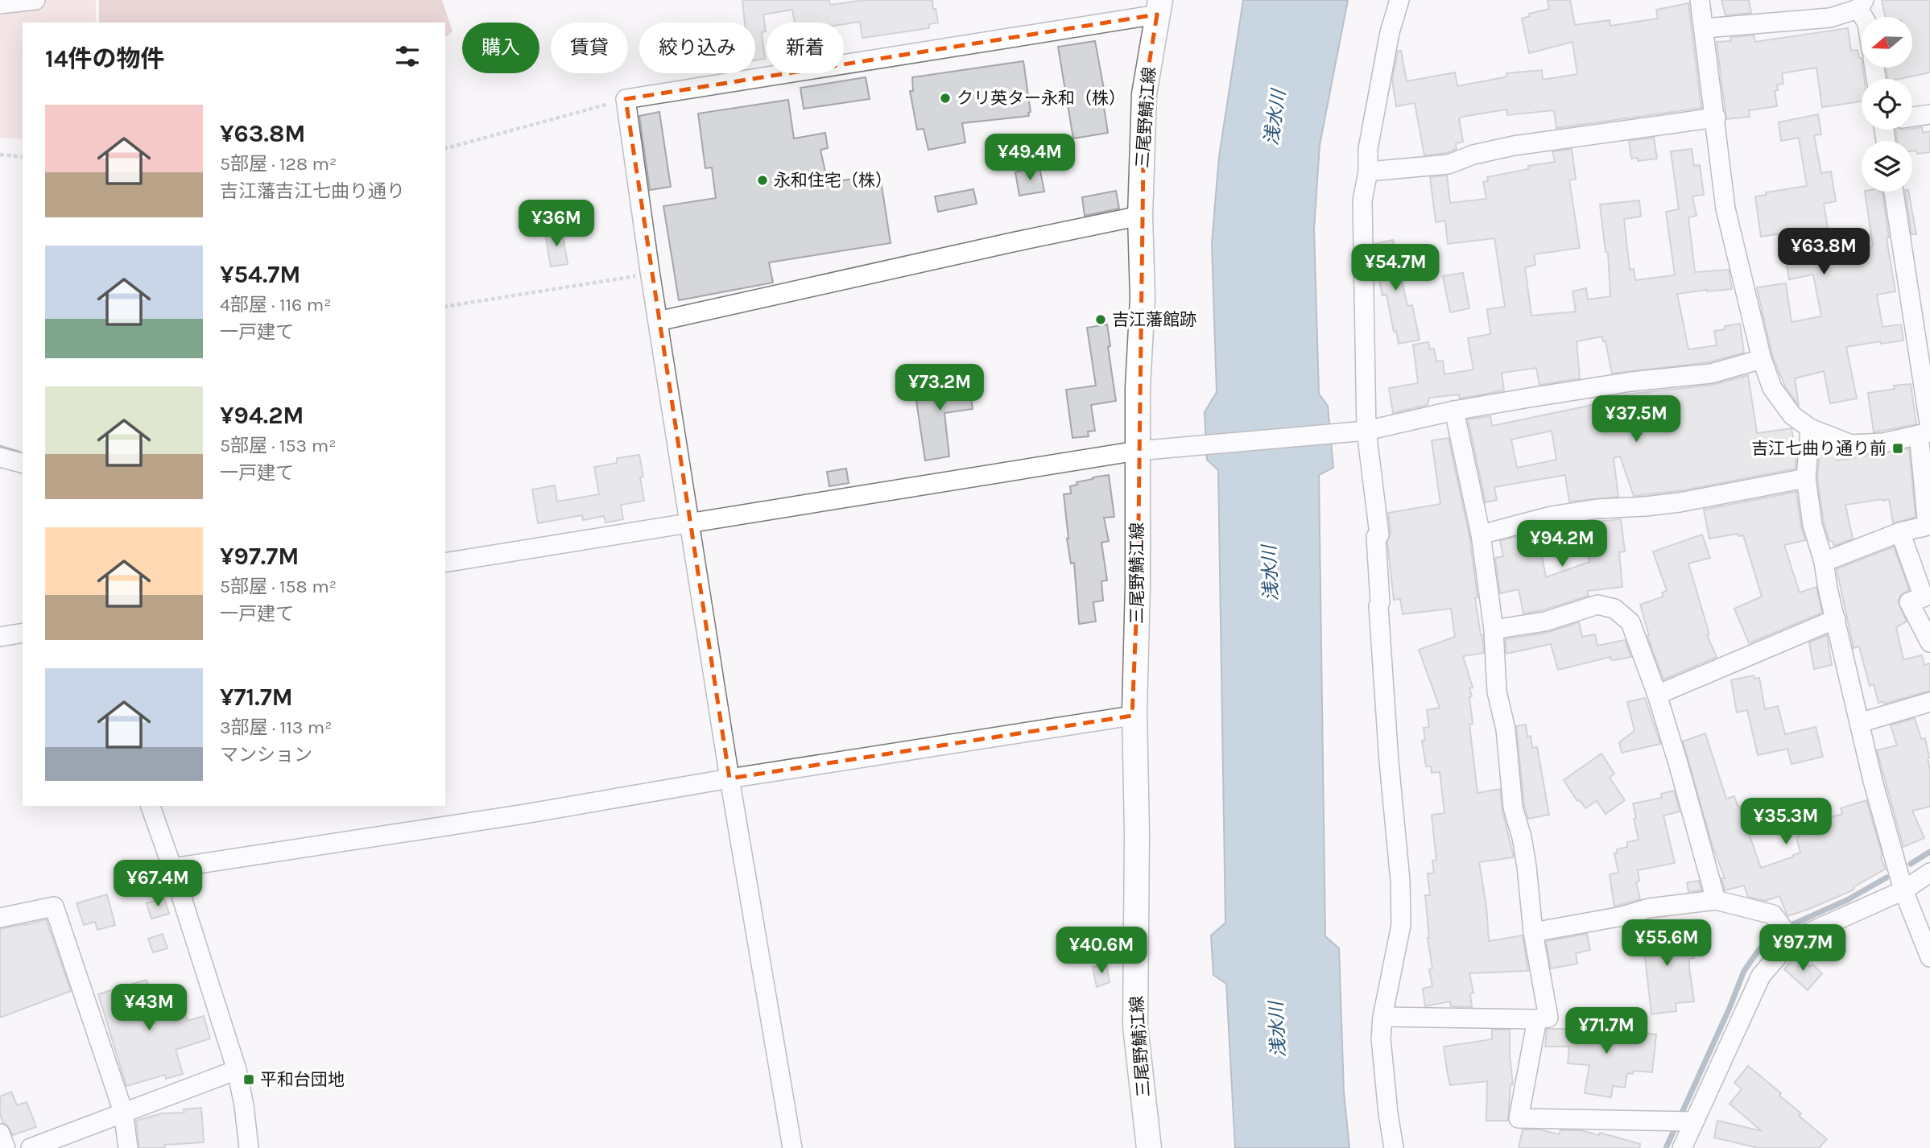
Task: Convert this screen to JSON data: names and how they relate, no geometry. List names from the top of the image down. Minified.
{"streets":{"main road":["三尾野鯖江線"]},"water":["浅水川"],"places":{"other":["クリ英ター永和（株）","永和住宅（株）","吉江藩館跡"],"transit":["吉江七曲り通り前","平和台団地"]},"north":"left","page":{"chip":["購入","賃貸","絞り込み","新着"],"heading":"14件の物件","list":[{"name":"¥63.8M","note":"5部屋 · 128 m² · 吉江藩吉江七曲り通り"},{"name":"¥54.7M","note":"4部屋 · 116 m² · 一戸建て"},{"name":"¥94.2M","note":"5部屋 · 153 m² · 一戸建て"},{"name":"¥97.7M","note":"5部屋 · 158 m² · 一戸建て"},{"name":"¥71.7M","note":"3部屋 · 113 m² · マンション"}],"price":["¥49.4M","¥36M","¥63.8M","¥54.7M","¥73.2M","¥37.5M","¥94.2M","¥35.3M","¥67.4M","¥55.6M","¥97.7M","¥40.6M","¥43M","¥71.7M"]}}
